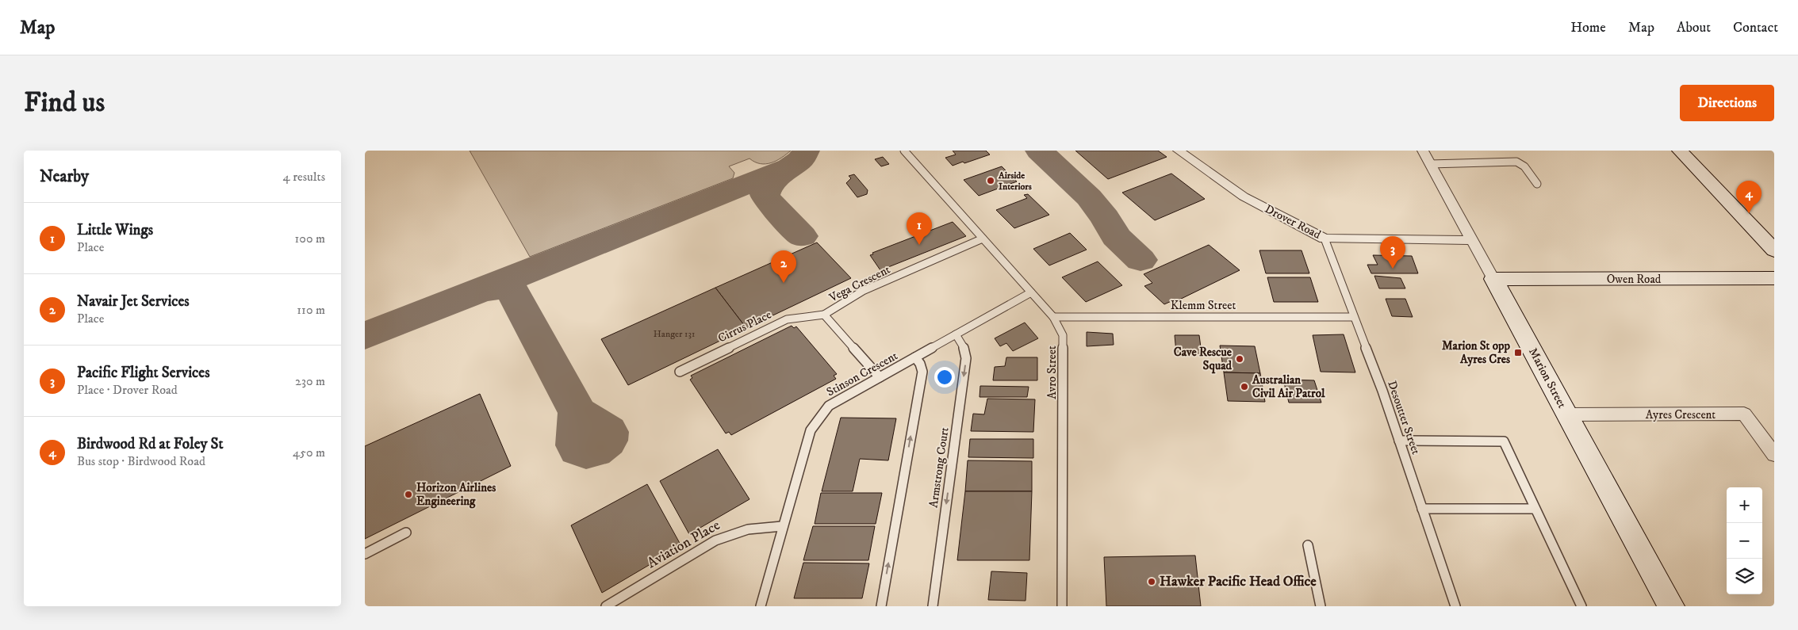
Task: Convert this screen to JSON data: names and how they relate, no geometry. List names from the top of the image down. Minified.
{"streets":{"main road":["Owen Road","Marion Street"],"street":["Drover Road","Ayres Crescent"],"lane":["Vega Crescent","Klemm Street","Cirrus Place","Avro Street","Stinson Crescent","Desoutter Street","Armstrong Court","Aviation Place"]},"crossings":[["Drover Road","Marion Street"],["Drover Road","Desoutter Street"],["Owen Road","Marion Street"],["Vega Crescent","Cirrus Place"],["Vega Crescent","Avro Street"],["Vega Crescent","Stinson Crescent"],["Klemm Street","Avro Street"],["Klemm Street","Desoutter Street"],["Avro Street","Stinson Crescent"],["Stinson Crescent","Armstrong Court"],["Stinson Crescent","Aviation Place"],["Marion Street","Ayres Crescent"]],"places":{"other":["Airside Interiors","Cave Rescue Squad","Australian Civil Air Patrol","Horizon Airlines Engineering","Hawker Pacific Head Office"],"transit":["Marion St opp Ayres Cres"]},"house_numbers":["Hanger 131"],"page":{"header":"Map","nav":["Home","Map","About","Contact"],"buttons":"Directions","title":"Find us","heading":["Nearby","4 results"],"pins":["4","1","3","2"],"list":[{"mark":"1","name":"Little Wings","note":"Place","value":"100 m"},{"mark":"2","name":"Navair Jet Services","note":"Place","value":"110 m"},{"mark":"3","name":"Pacific Flight Services","note":"Place · Drover Road","value":"230 m"},{"mark":"4","name":"Birdwood Rd at Foley St","note":"Bus stop · Birdwood Road","value":"450 m"}],"map_buttons":["+","−"]}}
